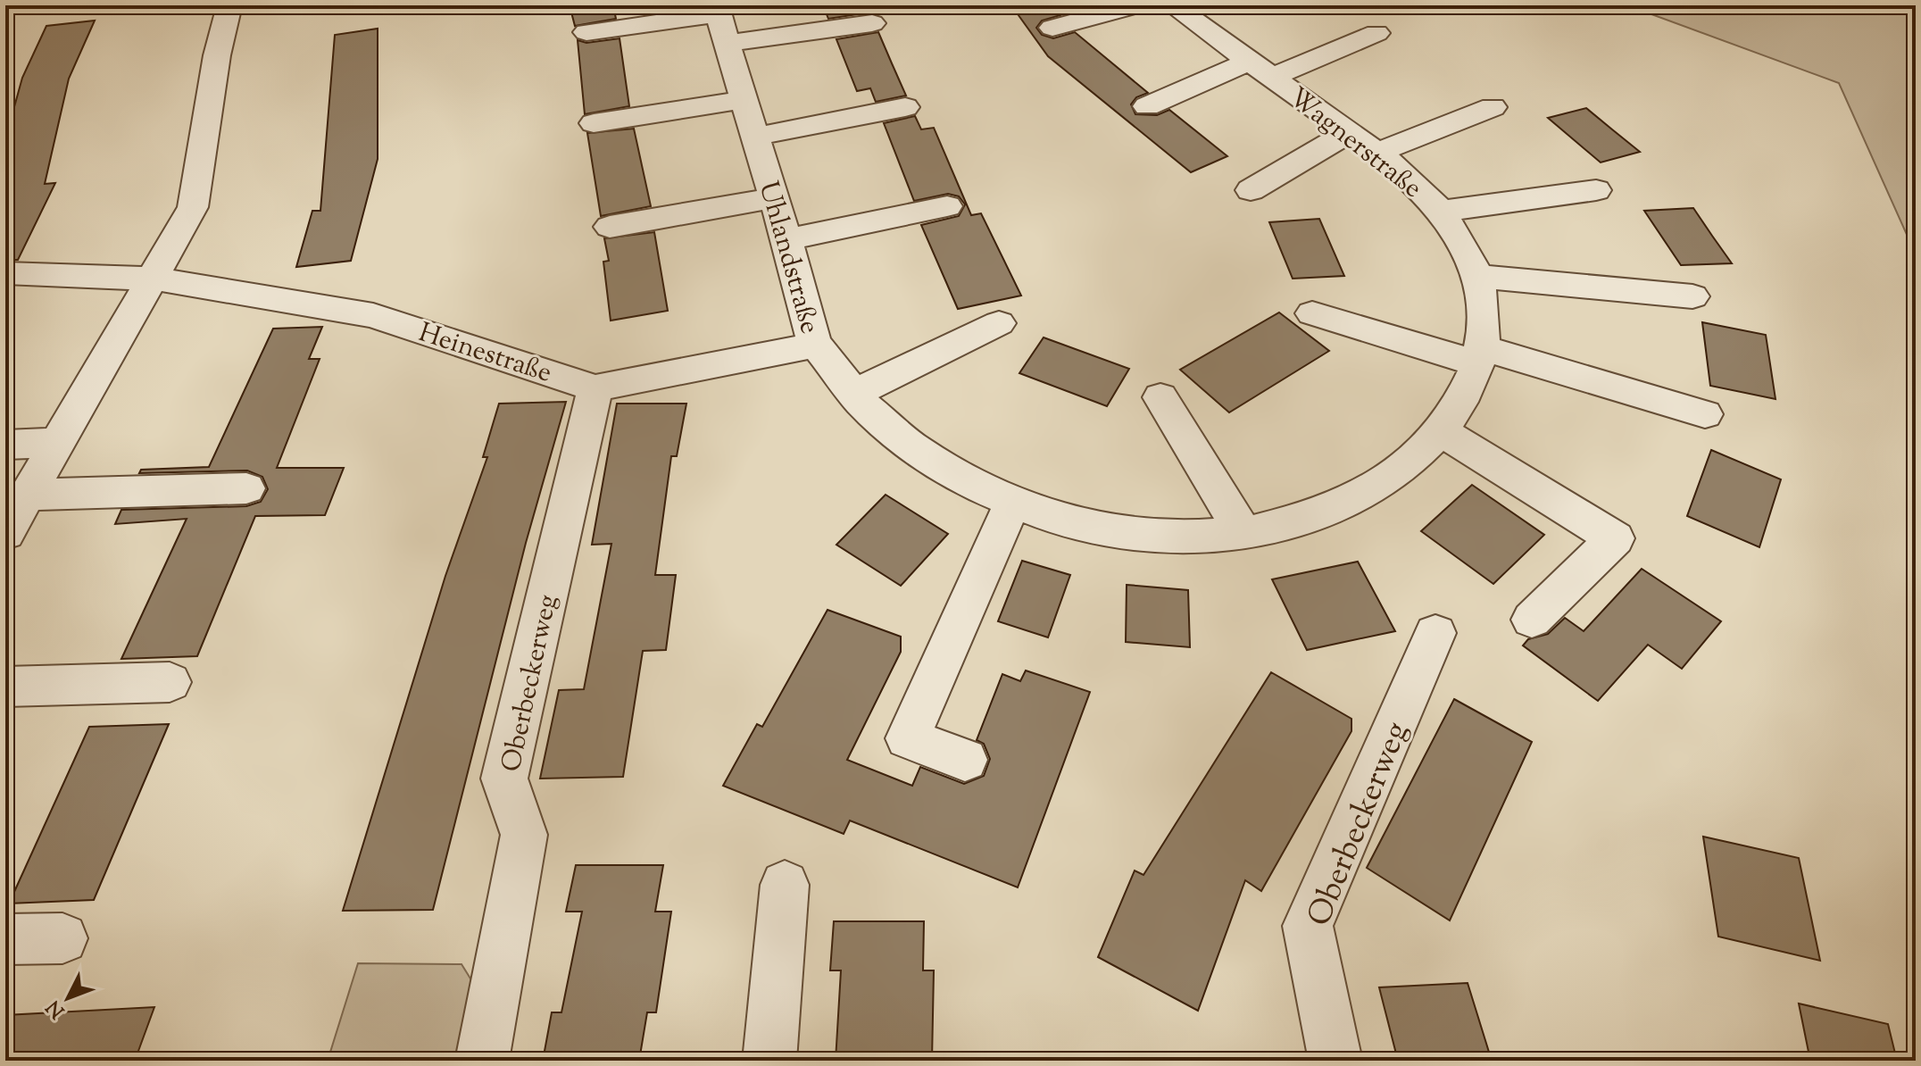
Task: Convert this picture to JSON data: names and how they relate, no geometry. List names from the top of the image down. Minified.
{"streets":{"street":["Wagnerstraße","Uhlandstraße","Heinestraße","Oberbeckerweg"]},"crossings":[["Wagnerstraße","Uhlandstraße"],["Uhlandstraße","Heinestraße"],["Heinestraße","Oberbeckerweg"]],"north":"bottom left"}
